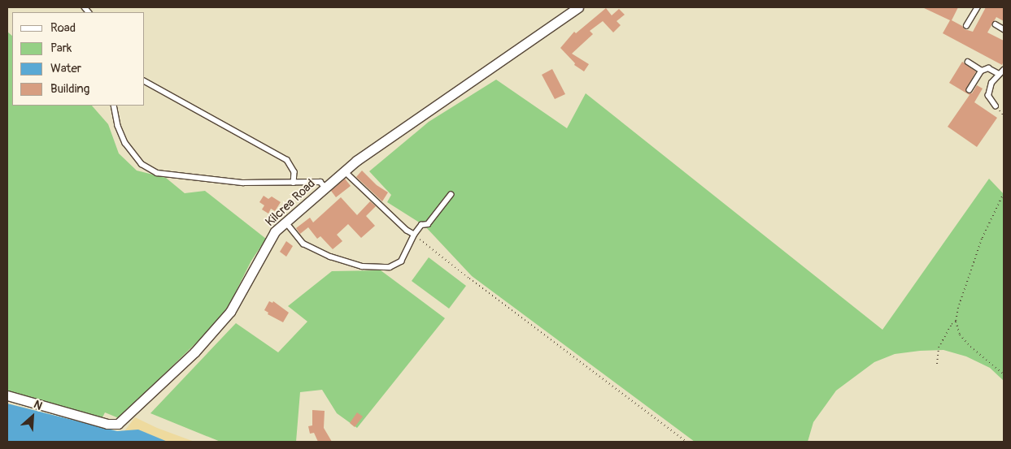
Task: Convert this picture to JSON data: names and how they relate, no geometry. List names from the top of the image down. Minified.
{"streets":{"street":["Kilcrea Road"]},"legend":["Road","Park","Water","Building"],"north":"top right"}
